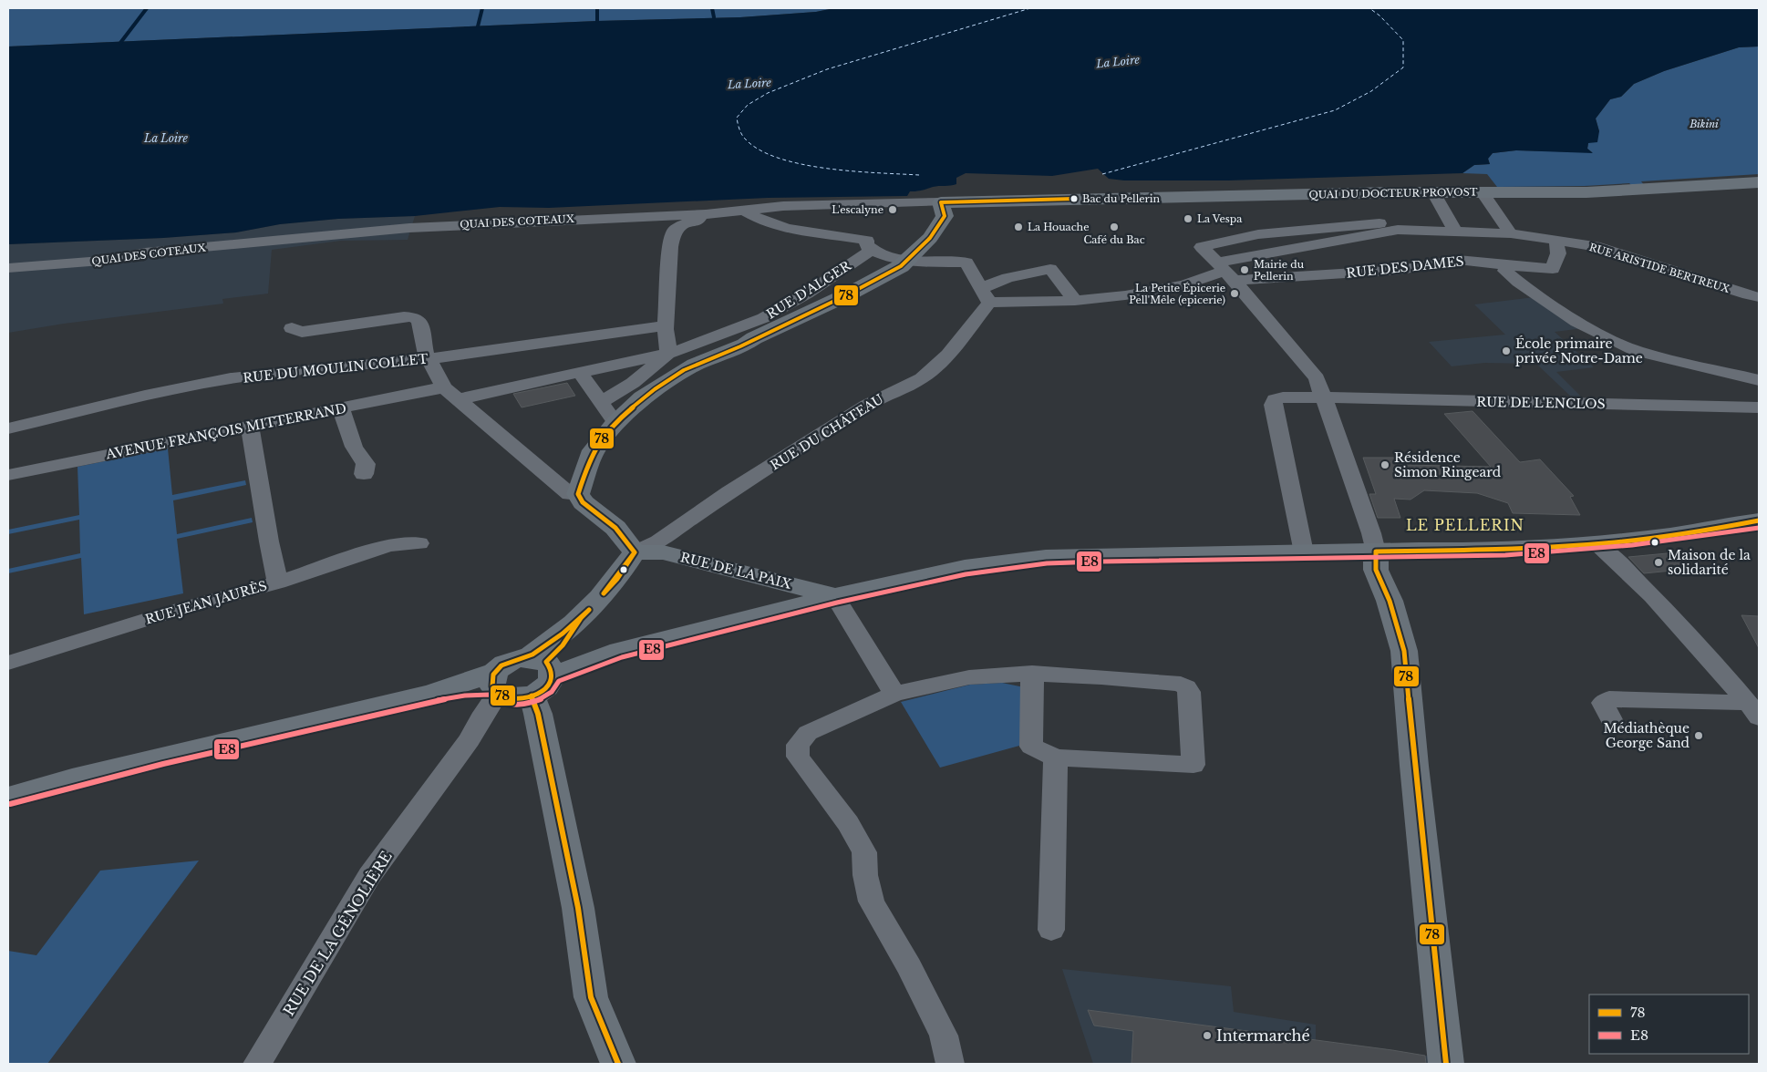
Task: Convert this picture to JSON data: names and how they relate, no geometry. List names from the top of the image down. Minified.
{"streets":{"street":["QUAI DU DOCTEUR PROVOST","QUAI DES COTEAUX","RUE DES DAMES","RUE ARISTIDE BERTREUX","RUE D'ALGER","RUE DU MOULIN COLLET","RUE DE L'ENCLOS","AVENUE FRANÇOIS MITTERRAND","RUE DU CHÂTEAU","RUE DE LA PAIX","RUE JEAN JAURÈS","RUE DE LA GÉNOLIÈRE"]},"crossings":[["QUAI DU DOCTEUR PROVOST","QUAI DES COTEAUX"],["RUE DES DAMES","RUE ARISTIDE BERTREUX"],["AVENUE FRANÇOIS MITTERRAND","RUE JEAN JAURÈS"],["RUE DU CHÂTEAU","RUE DE LA PAIX"]],"districts":["LE PELLERIN"],"water":["La Loire"],"parks":["Bikini"],"places":["Bac du Pellerin","L'escalyne","La Vespa","La Houache","Café du Bac","Mairie du Pellerin","La Petite Épicerie Pell'Mêle (epicerie)","École primaire privée Notre-Dame","Résidence Simon Ringeard","Maison de la solidarité","Médiathèque George Sand","Intermarché"],"lines":["transit line 78","transit line E8"],"legend":["78","E8"]}
